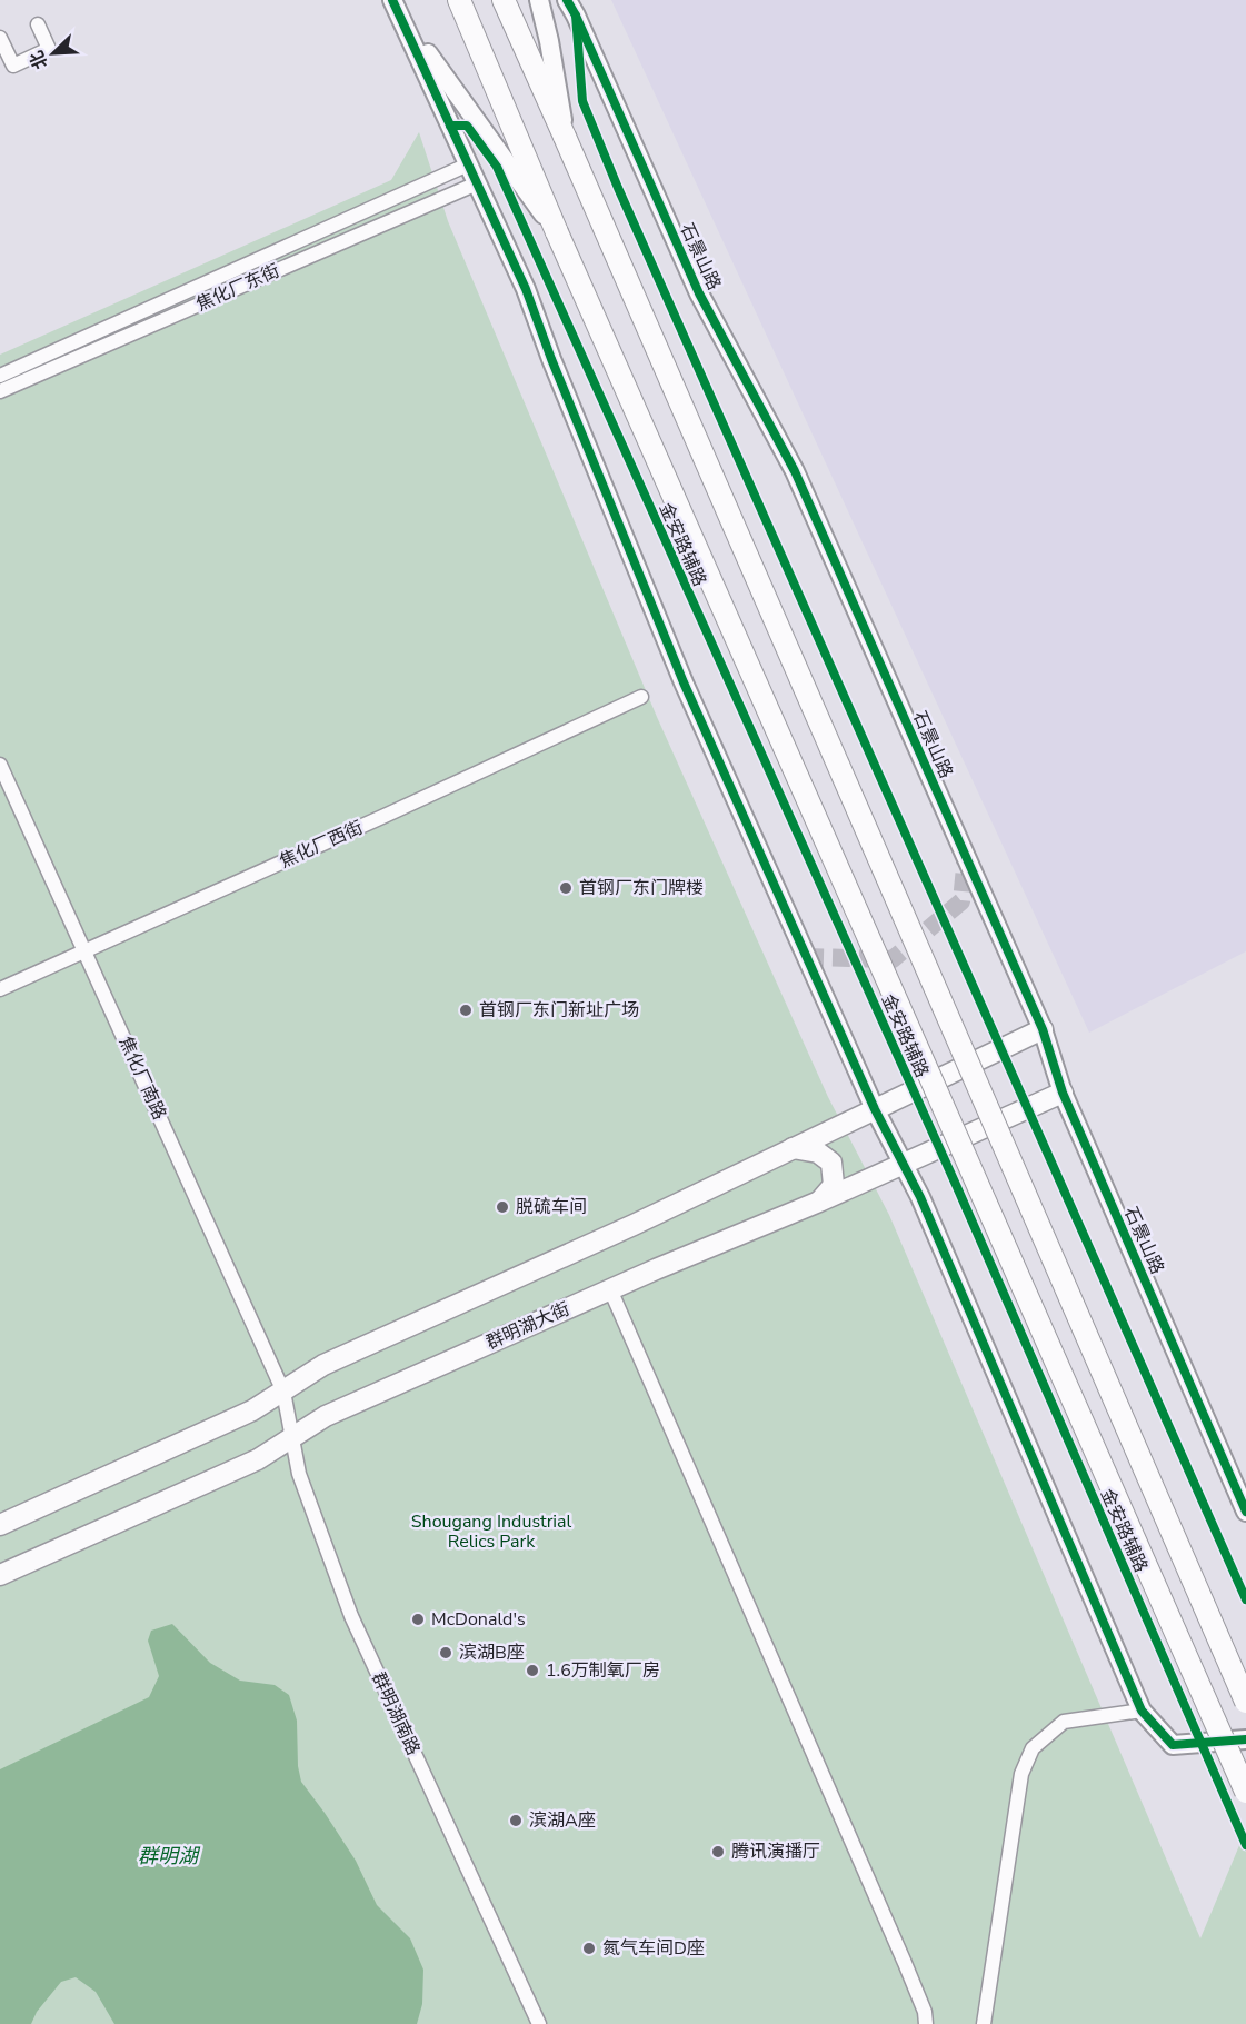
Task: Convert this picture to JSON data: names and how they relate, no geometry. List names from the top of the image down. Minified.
{"streets":{"main road":["群明湖大街"],"street":["石景山路","焦化厂东街","焦化厂西街","焦化厂南路","群明湖南路"],"cycle path":["金安路辅路"]},"crossings":[["石景山路","群明湖大街"],["焦化厂西街","焦化厂南路"],["焦化厂南路","群明湖南路"],["群明湖大街","群明湖南路"]],"water":["群明湖"],"parks":["Shougang Industrial Relics Park"],"places":["首钢厂东门牌楼","首钢厂东门新址广场","脱硫车间","McDonald's","滨湖B座","1.6万制氧厂房","滨湖A座","腾讯演播厅","氮气车间D座"],"north":"bottom left"}
